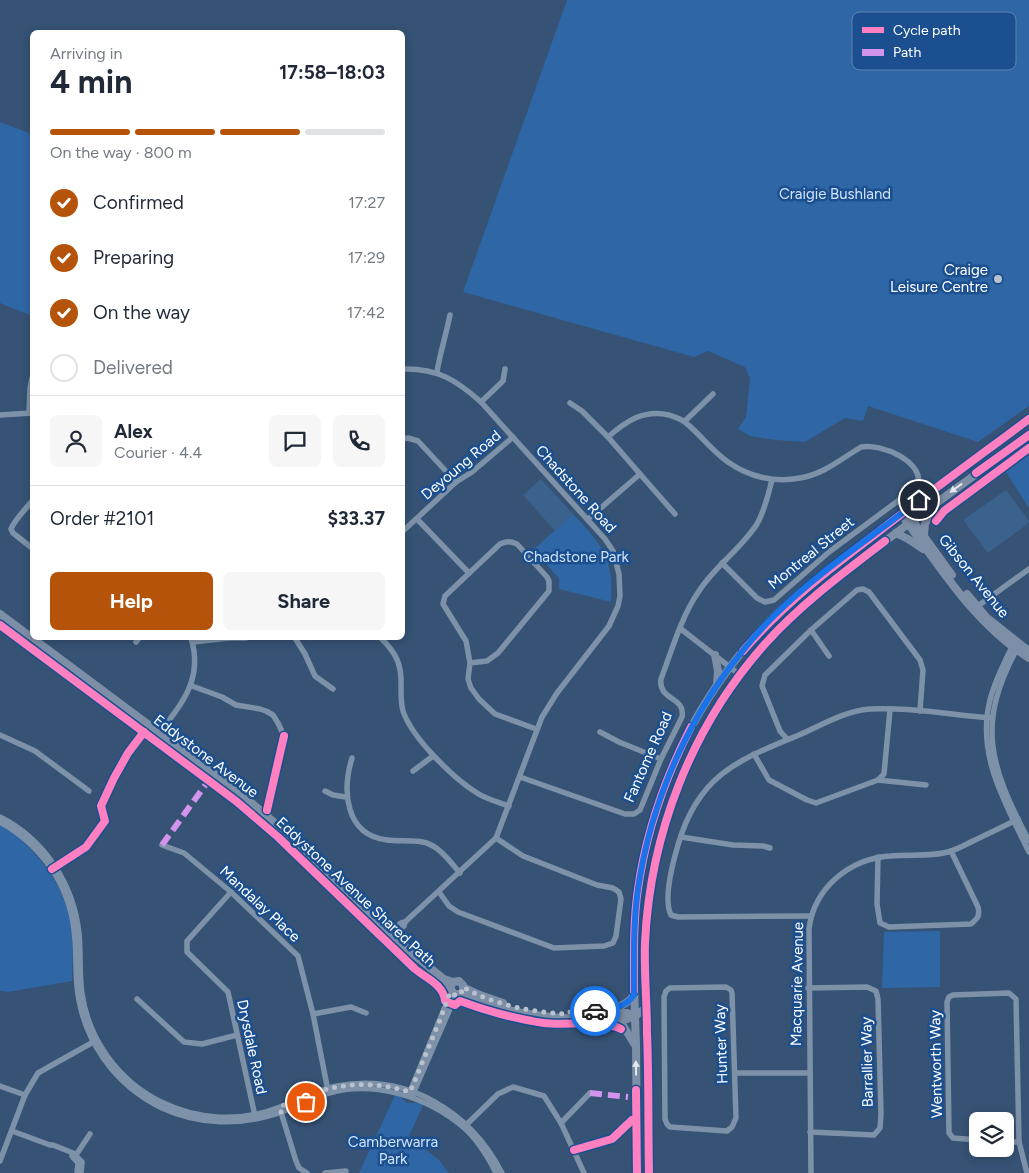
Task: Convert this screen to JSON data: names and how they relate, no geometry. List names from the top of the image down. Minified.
{"streets":{"main road":["Gibson Avenue","Eddystone Avenue"],"street":["Deyoung Road","Chadstone Road","Montreal Street","Fantome Road","Mandalay Place","Macquarie Avenue","Hunter Way","Drysdale Road","Barrallier Way","Wentworth Way"],"cycle path":["Eddystone Avenue Shared Path"]},"crossings":[["Deyoung Road","Chadstone Road"],["Chadstone Road","Eddystone Avenue"],["Chadstone Road","Fantome Road"],["Montreal Street","Fantome Road"],["Mandalay Place","Drysdale Road"],["Macquarie Avenue","Barrallier Way"]],"parks":["Craigie Bushland","Chadstone Park","Camberwarra Park"],"places":["Craige Leisure Centre"],"legend":["Cycle path","Path"],"page":{"heading":["4 min","Arriving in","17:58–18:03"],"panel":["Alex","Courier · 4.4","Order #2101","$33.37"],"bar":"On the way · 800 m","list":[["Confirmed","17:27"],["Preparing","17:29"],["On the way","17:42"],"Delivered"],"buttons":["Help","Share"]}}
